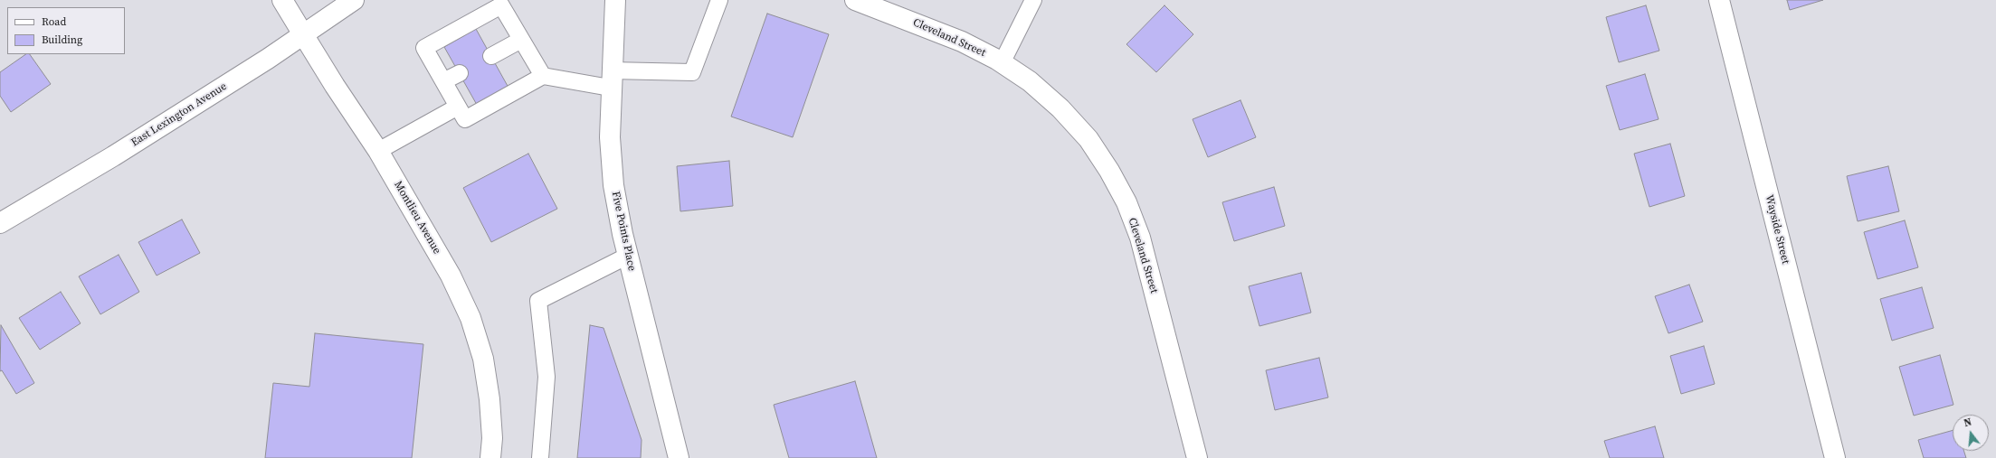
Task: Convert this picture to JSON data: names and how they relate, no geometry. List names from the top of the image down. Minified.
{"streets":{"street":["Cleveland Street","East Lexington Avenue","Montlieu Avenue","Wayside Street","Five Points Place"]},"crossings":[["East Lexington Avenue","Montlieu Avenue"]],"legend":["Road","Building"],"north":"top"}
